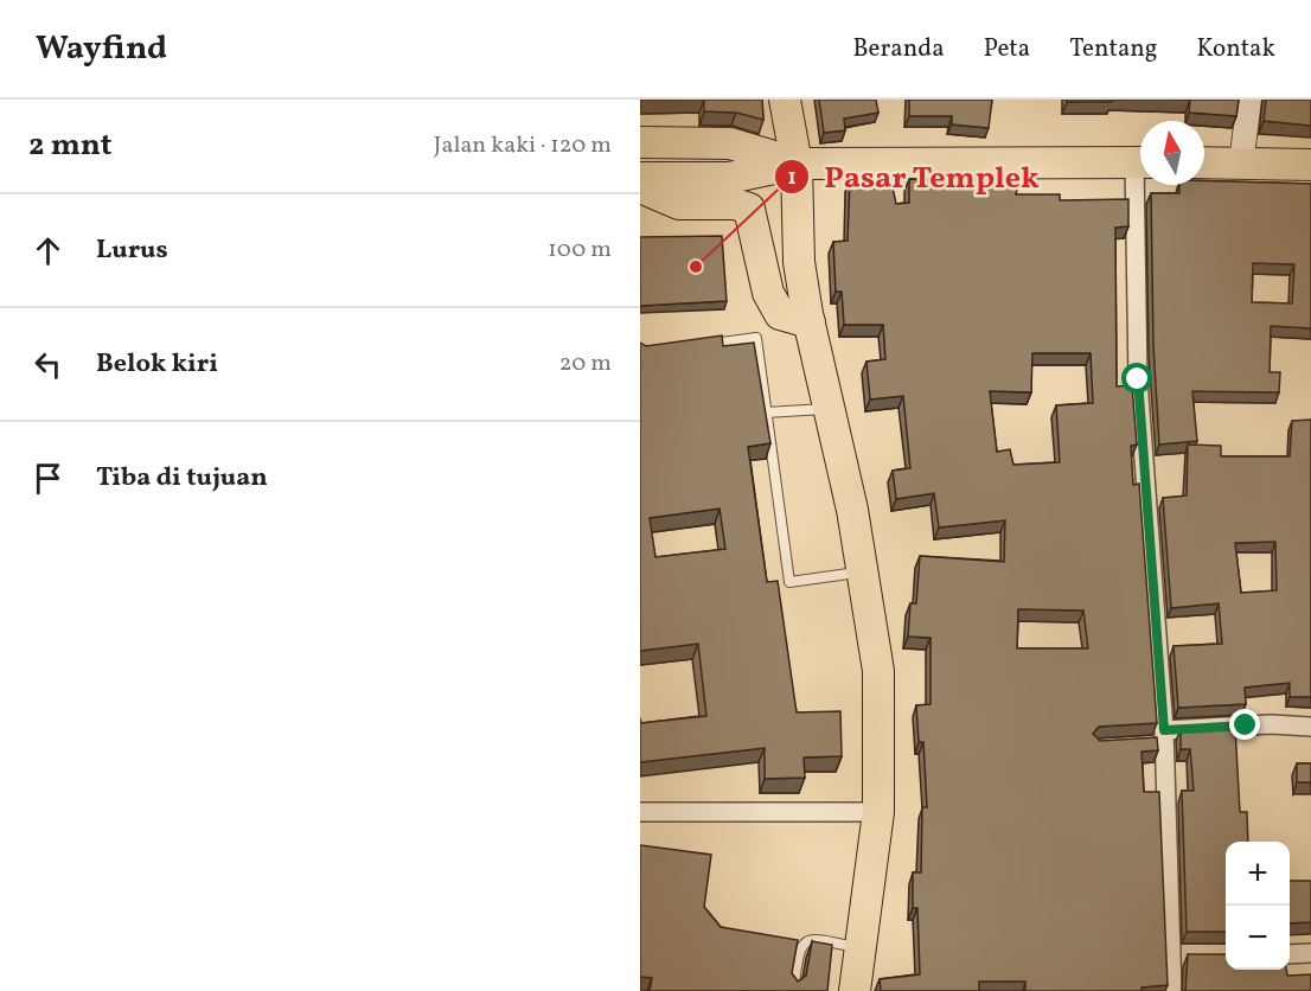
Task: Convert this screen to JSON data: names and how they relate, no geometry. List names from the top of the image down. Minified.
{"places":["Pasar Templek"],"north":"top","page":{"header":"Wayfind","nav":["Beranda","Peta","Tentang","Kontak"],"heading":["2 mnt","Jalan kaki · 120 m"],"list":[["Lurus","100 m"],["Belok kiri","20 m"],"Tiba di tujuan"],"map_buttons":["+","−"]}}
